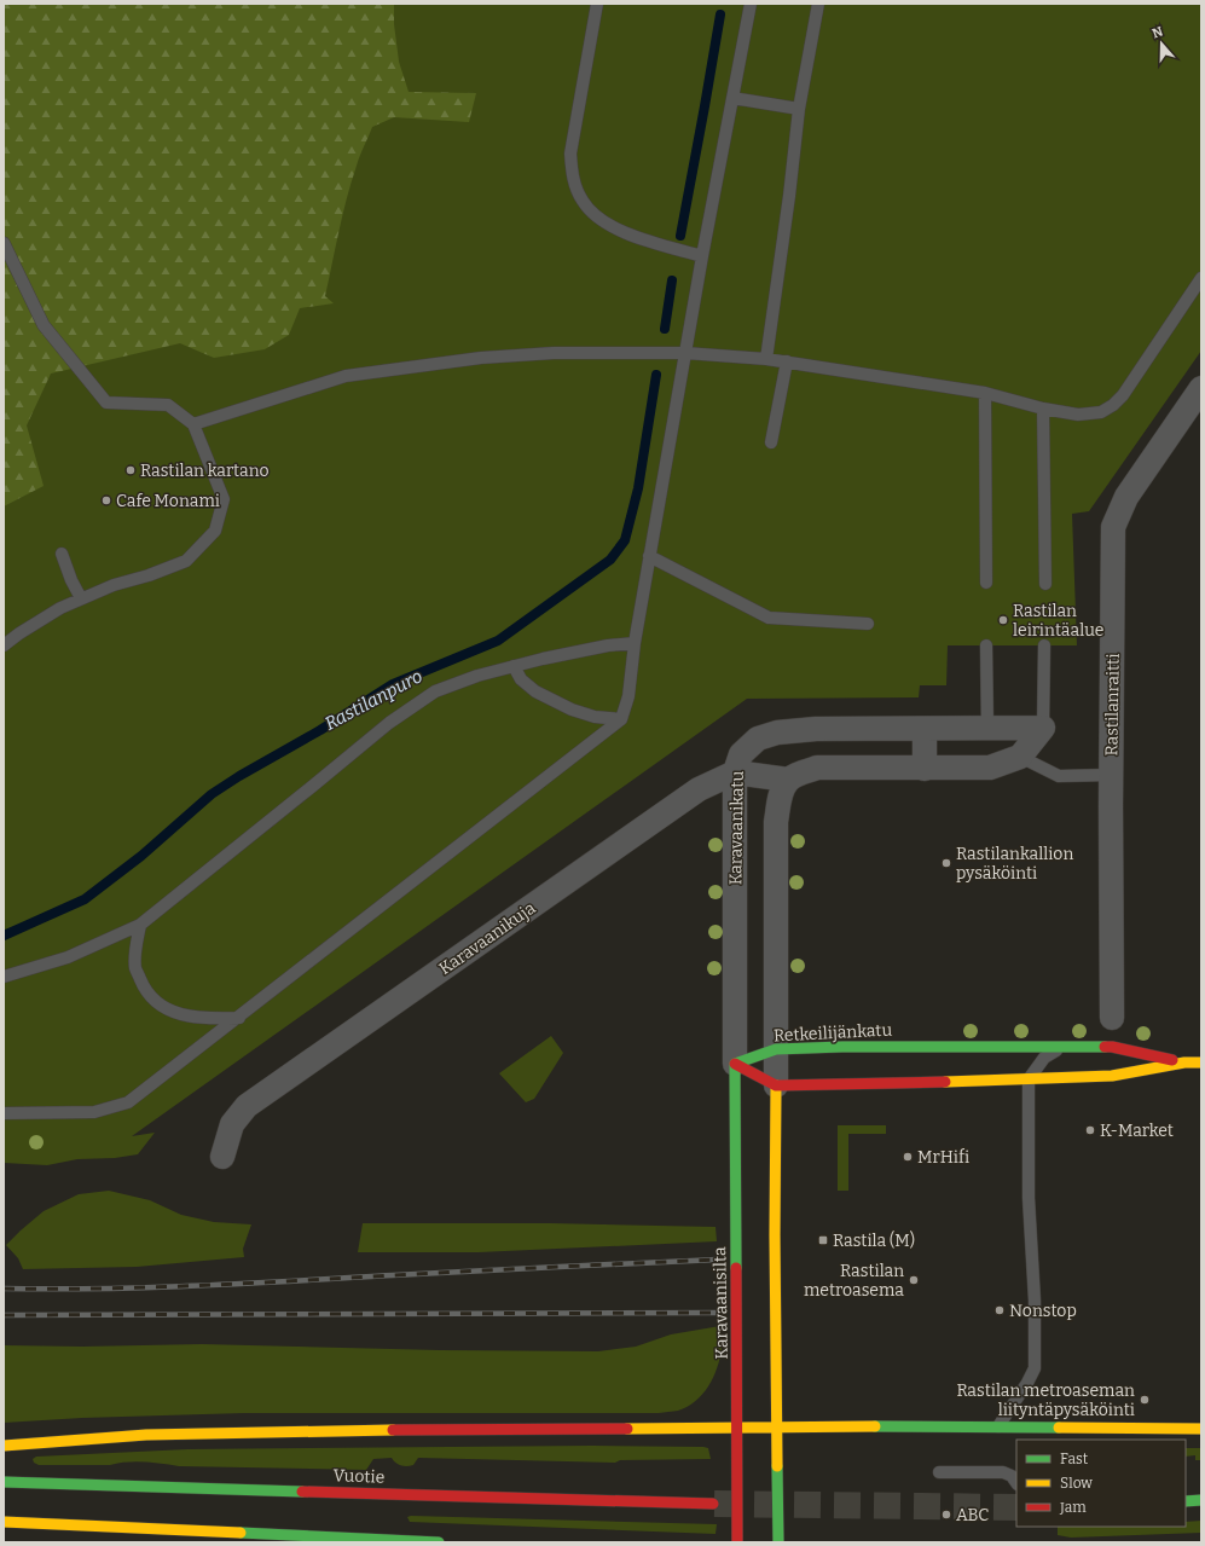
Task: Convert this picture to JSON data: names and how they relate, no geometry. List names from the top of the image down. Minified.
{"streets":{"main road":["Retkeilijänkatu","Karavaanisilta","Vuotie"],"street":["Rastilanraitti","Karavaanikatu","Karavaanikuja"]},"crossings":[["Karavaanikatu","Karavaanikuja"],["Karavaanikatu","Retkeilijänkatu"],["Karavaanikatu","Karavaanisilta"],["Retkeilijänkatu","Karavaanisilta"]],"water":["Rastilanpuro"],"places":{"other":["Rastilan kartano","Cafe Monami","Rastilan leirintäalue","Rastilankallion pysäköinti","K-Market","MrHifi","Rastilan metroasema","Nonstop","Rastilan metroaseman liityntäpysäköinti","ABC"],"transit":["Rastila (M)"]},"legend":["Fast","Slow","Jam"],"north":"top"}
